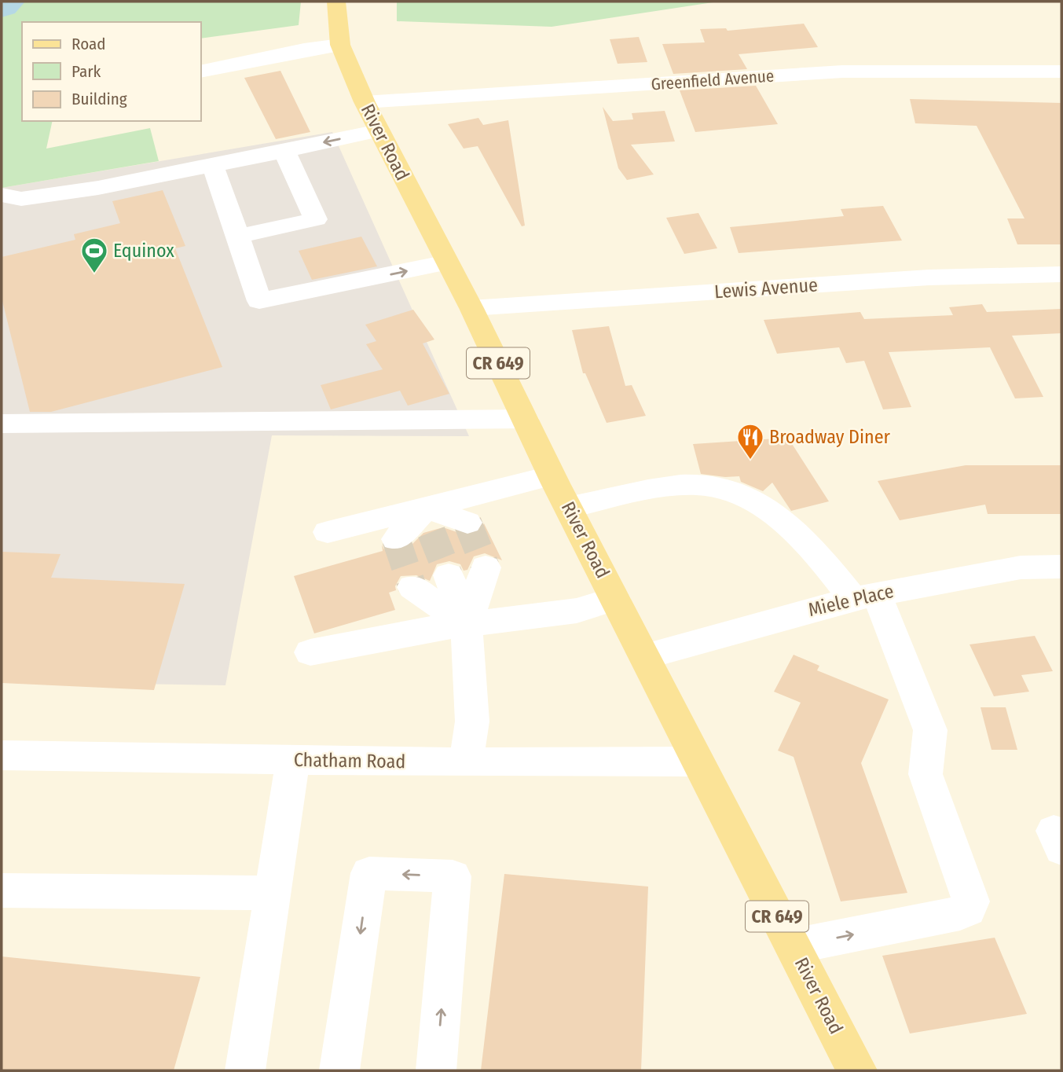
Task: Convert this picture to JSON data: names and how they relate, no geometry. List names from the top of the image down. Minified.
{"streets":{"main road":["River Road","CR 649"],"street":["Greenfield Avenue","Lewis Avenue","Miele Place","Chatham Road"]},"crossings":[["Greenfield Avenue","River Road"],["River Road","Lewis Avenue"],["River Road","Miele Place"],["River Road","Chatham Road"]],"places":{"sports":["Equinox"],"restaurant":["Broadway Diner"]},"legend":["Road","Park","Building"]}
